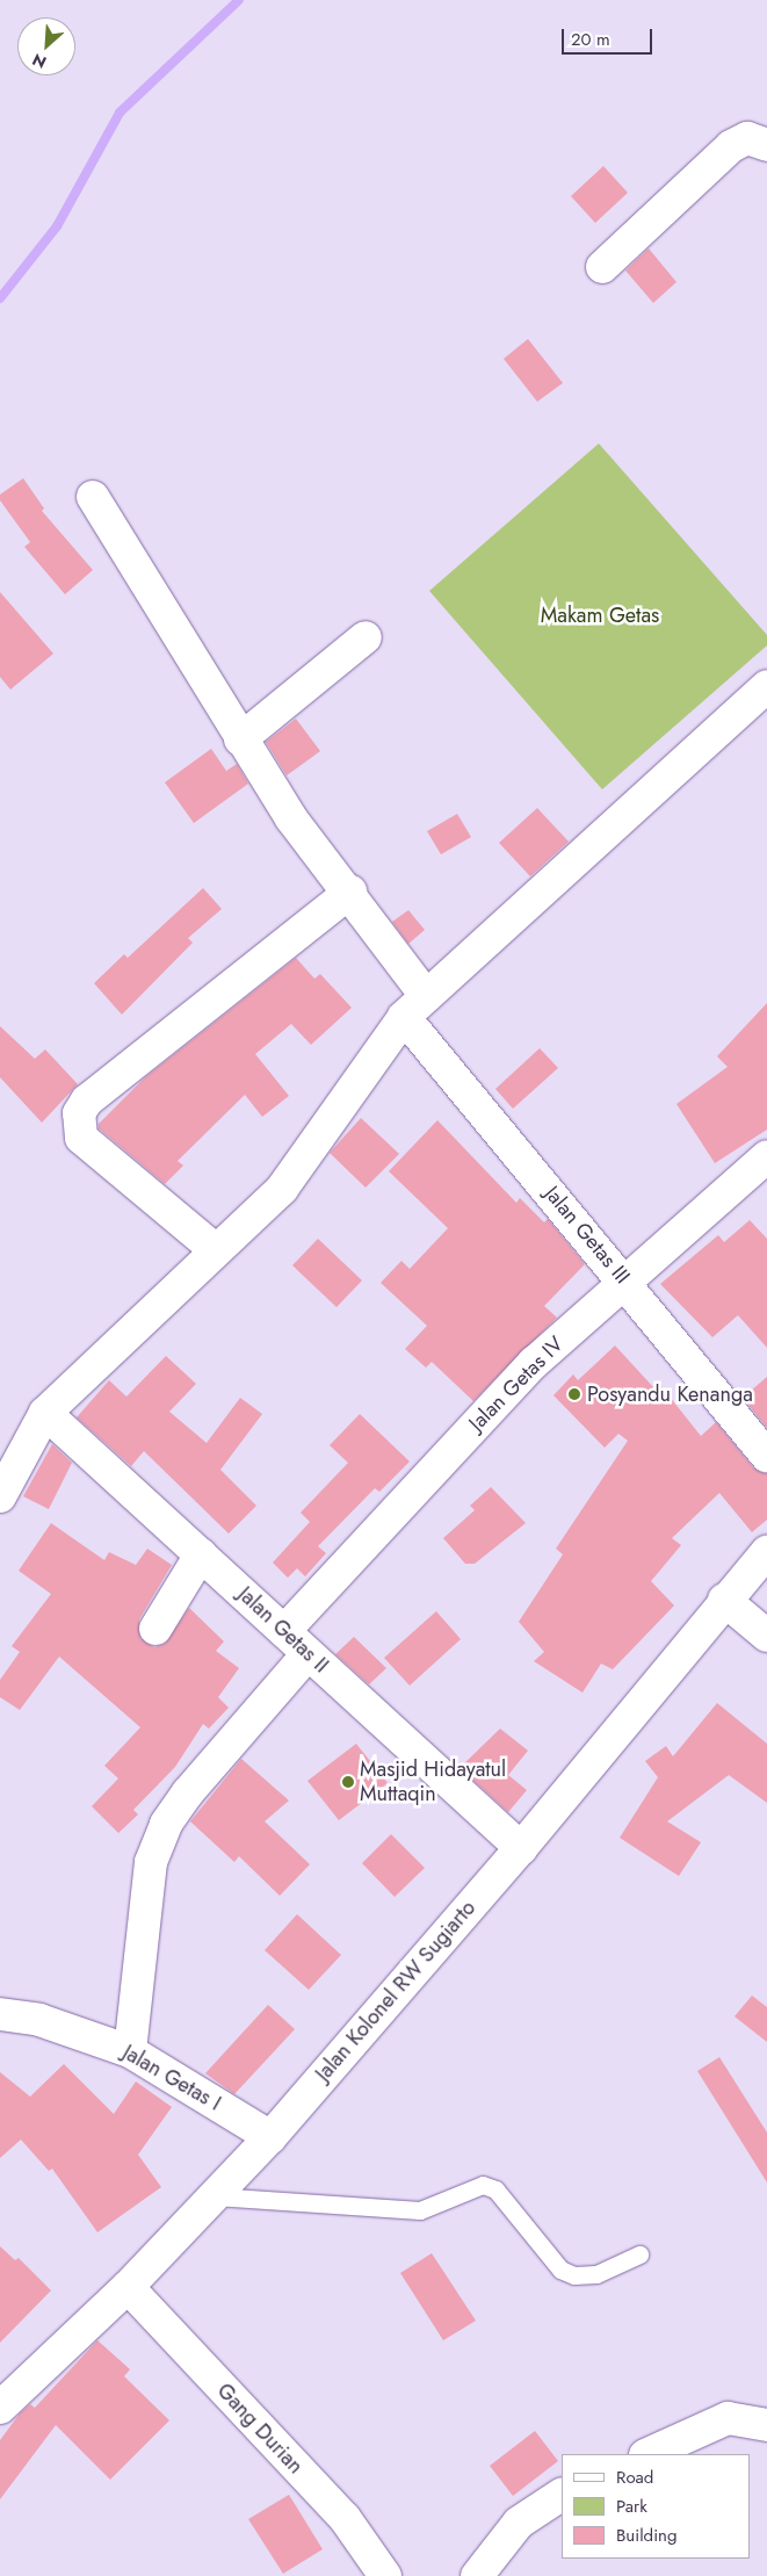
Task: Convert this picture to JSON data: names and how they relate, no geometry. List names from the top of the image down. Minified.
{"streets":{"street":["Jalan Getas III","Jalan Getas IV","Jalan Getas II","Jalan Kolonel RW Sugiarto","Jalan Getas I","Gang Durian"]},"crossings":[["Jalan Getas III","Jalan Getas IV"],["Jalan Getas IV","Jalan Getas II"],["Jalan Getas II","Jalan Kolonel RW Sugiarto"],["Jalan Kolonel RW Sugiarto","Jalan Getas I"],["Jalan Kolonel RW Sugiarto","Gang Durian"]],"parks":["Makam Getas"],"places":["Posyandu Kenanga","Masjid Hidayatul Muttaqin"],"legend":["Road","Park","Building"],"scale_bar":"20 m","north":"bottom left"}
